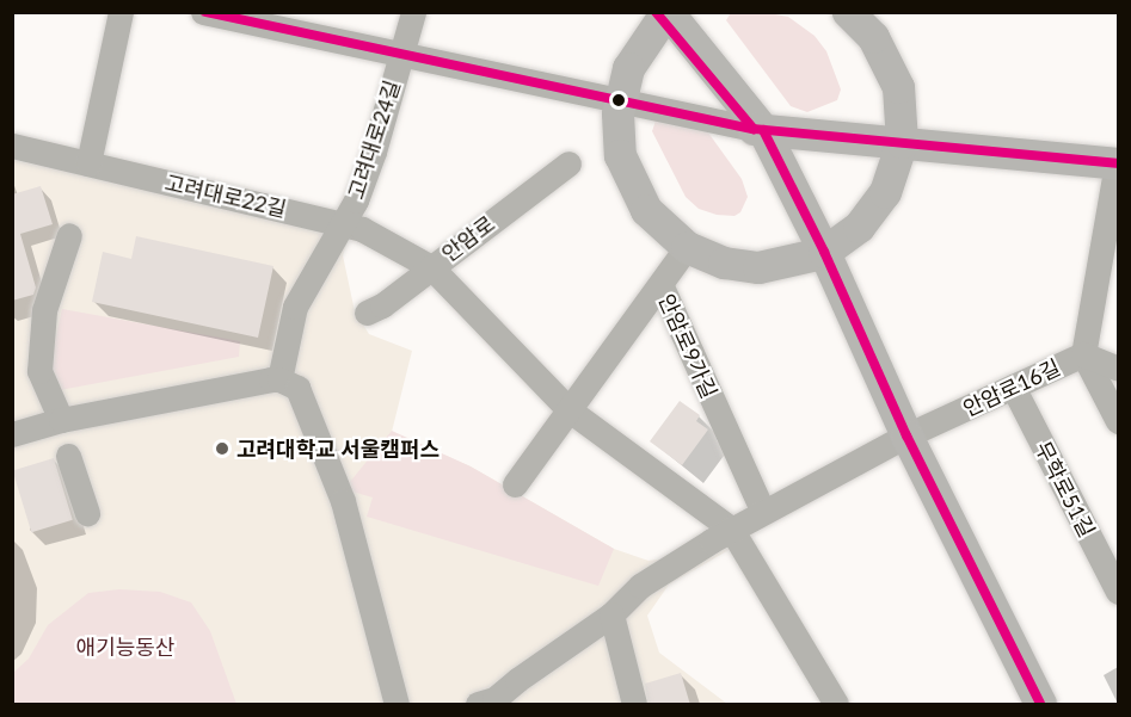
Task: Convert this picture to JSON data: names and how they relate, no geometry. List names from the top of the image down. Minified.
{"streets":{"street":["고려대로24길","고려대로22길","안암로","안암로9가길","안암로16길","무학로51길"]},"crossings":[["고려대로24길","고려대로22길"],["고려대로22길","안암로"],["안암로16길","무학로51길"]],"parks":["애기능동산"],"places":["고려대학교 서울캠퍼스"]}
